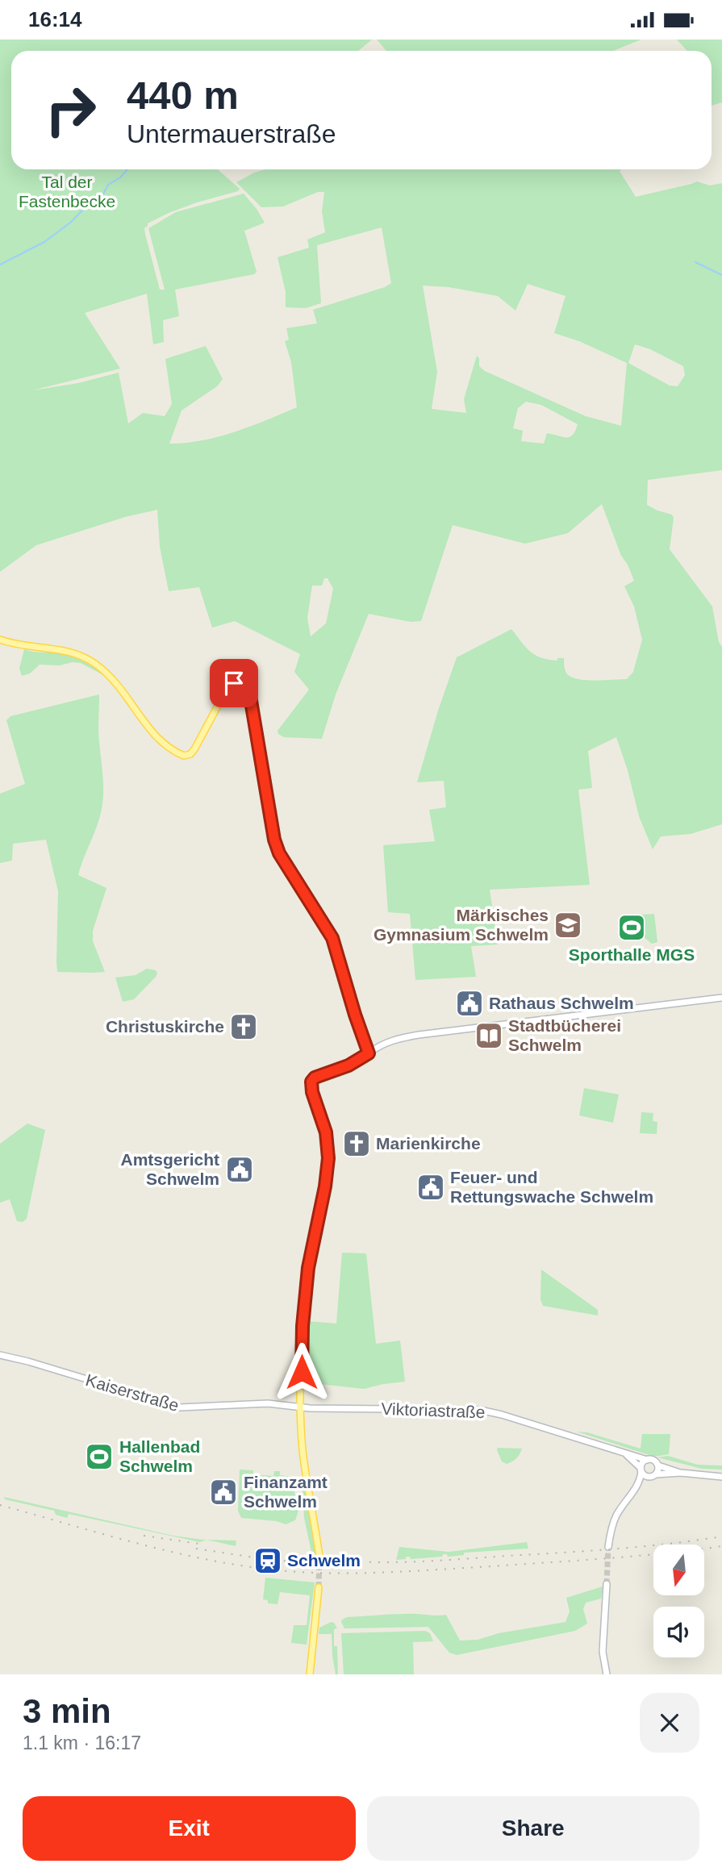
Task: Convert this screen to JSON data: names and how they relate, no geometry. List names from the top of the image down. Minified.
{"streets":{"main road":["Kaiserstraße","Viktoriastraße"]},"crossings":[["Kaiserstraße","Viktoriastraße"]],"parks":["Tal der Fastenbecke"],"places":{"school or university":["Märkisches Gymnasium Schwelm"],"sports":["Sporthalle MGS","Hallenbad Schwelm"],"public building":["Rathaus Schwelm","Amtsgericht Schwelm","Feuer- und Rettungswache Schwelm","Finanzamt Schwelm"],"church":["Christuskirche","Marienkirche"],"library":["Stadtbücherei Schwelm"],"station":["Schwelm"]},"north":"bottom","page":{"status":"16:14","turn":["440 m","Untermauerstraße"],"heading":["3 min","1.1 km · 16:17"],"buttons":["Exit","Share"]}}
